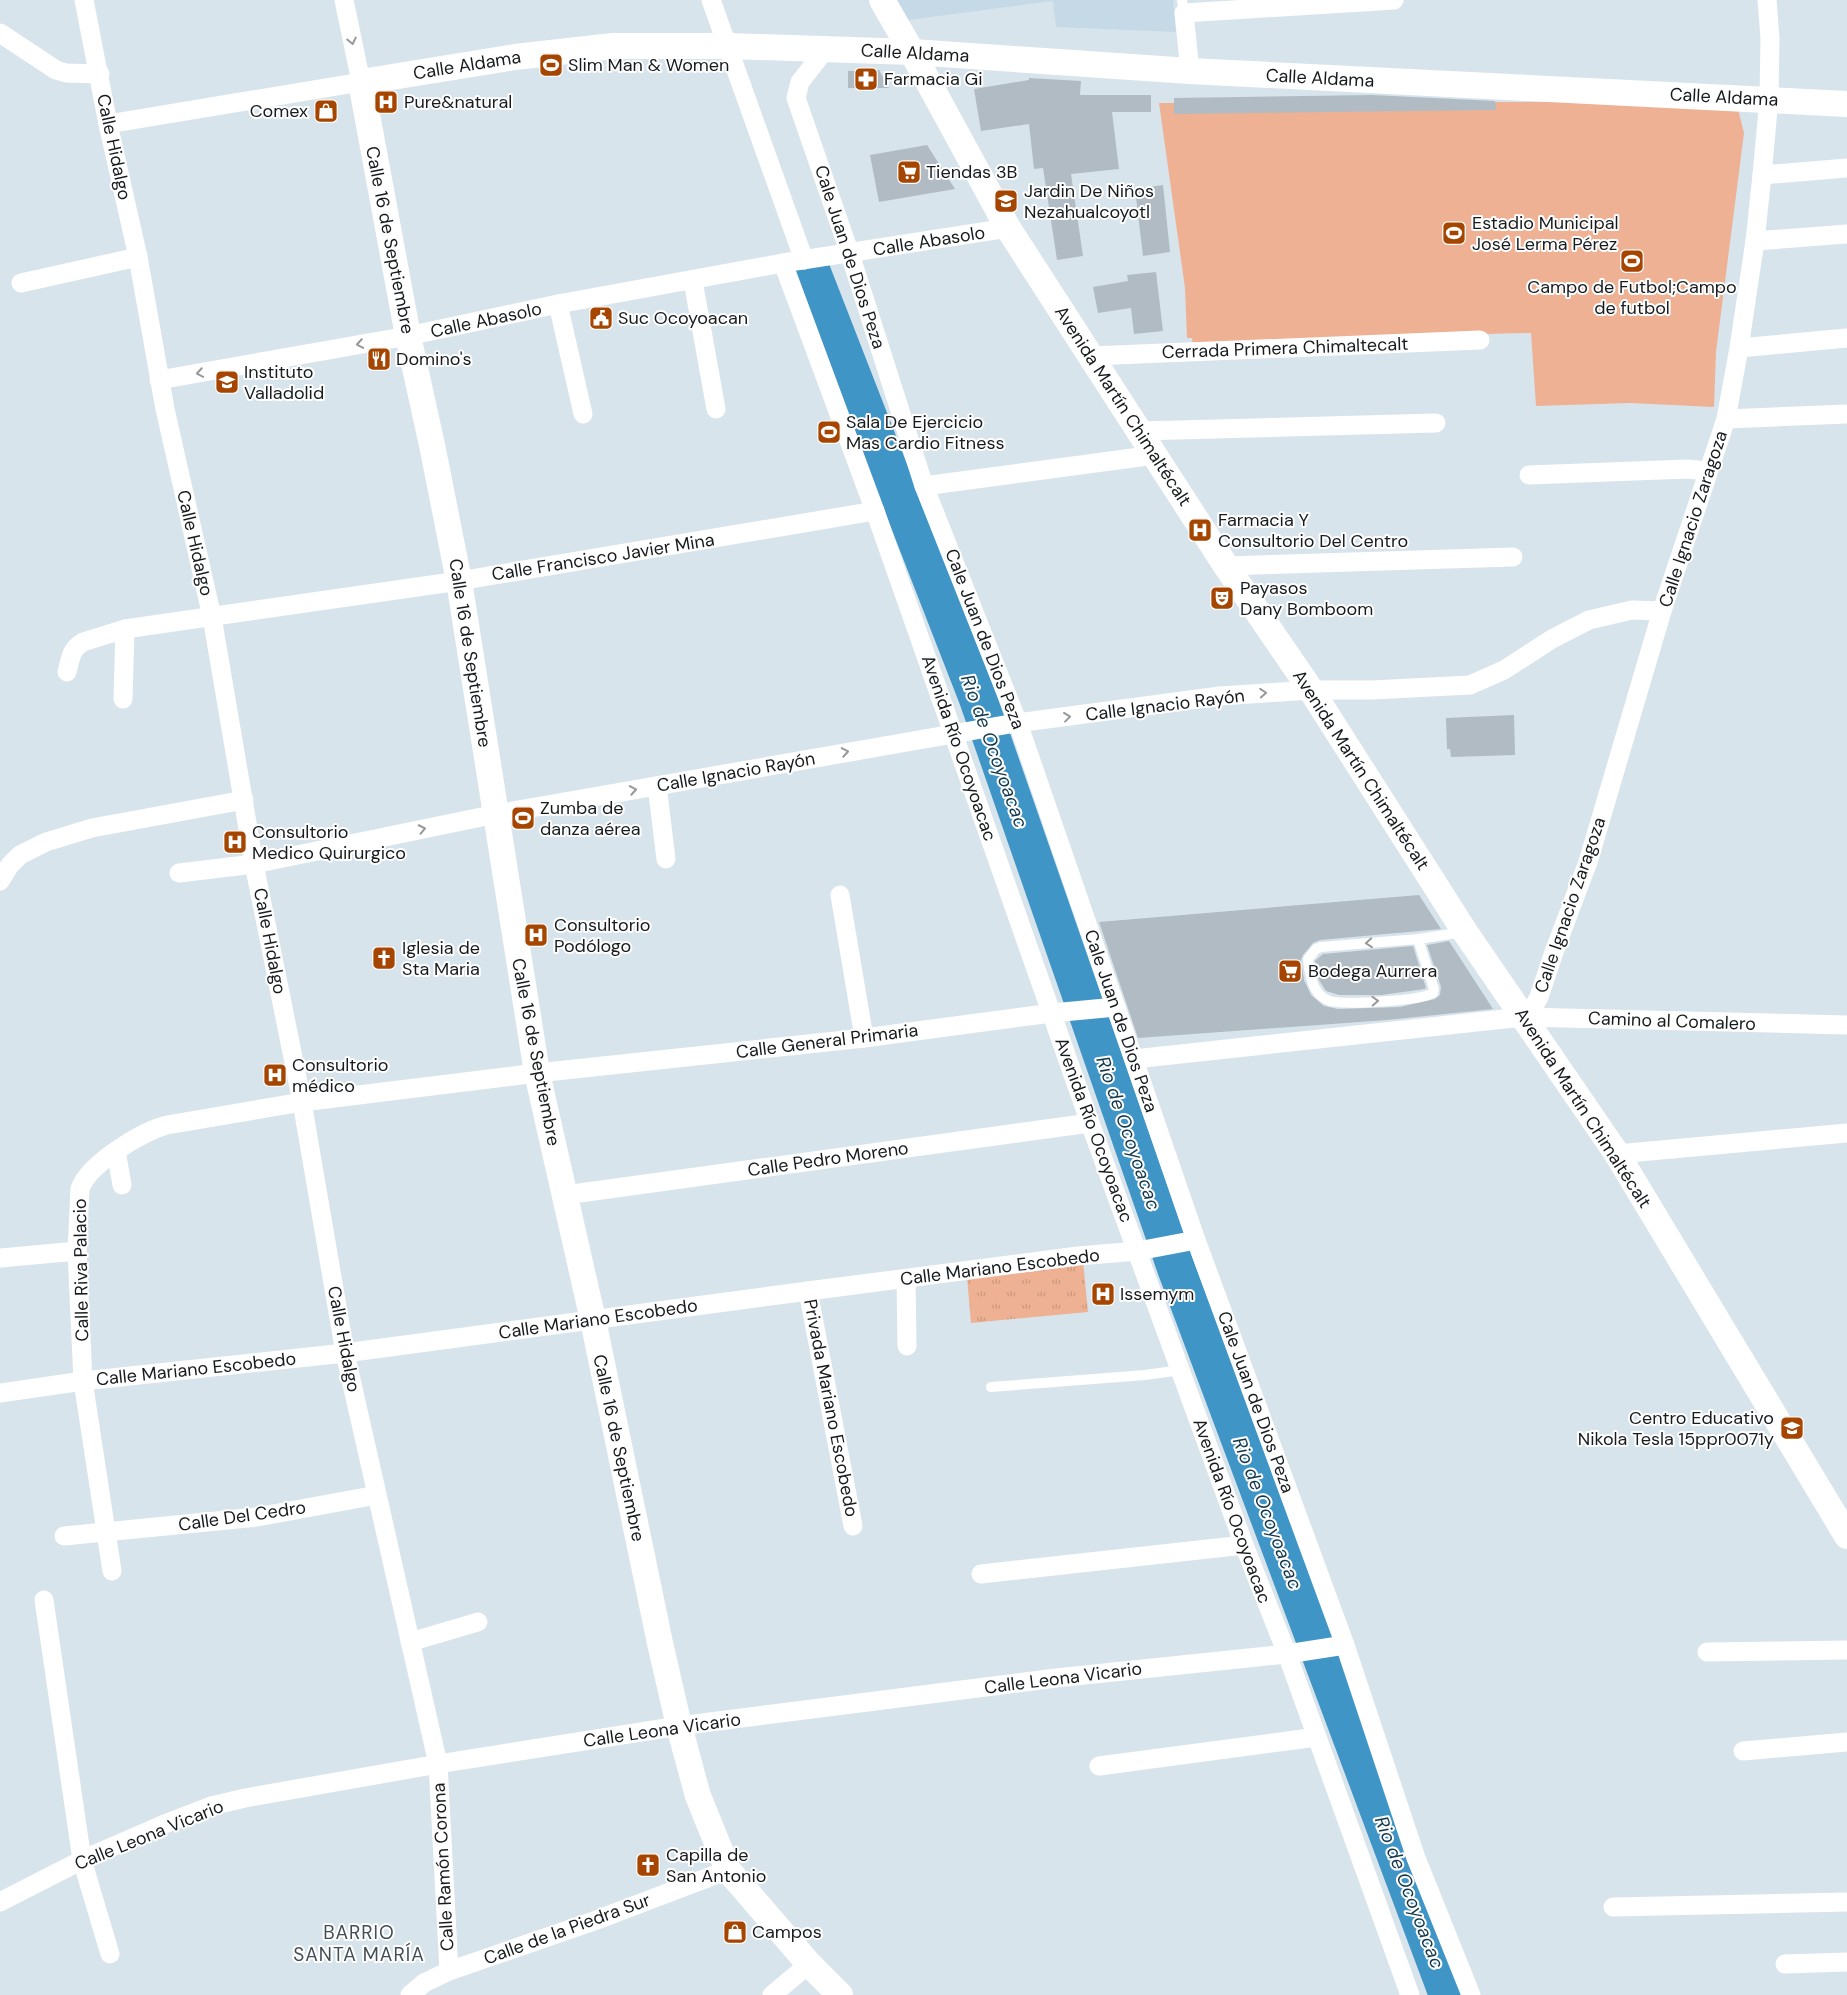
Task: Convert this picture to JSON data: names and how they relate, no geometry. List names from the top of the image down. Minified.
{"streets":{"main road":["Calle Aldama","Calle 16 de Septiembre","Avenida Martín Chimaltécalt"],"street":["Calle Hidalgo","Calle Abasolo","Cale Juan de Dios Peza","Cerrada Primera Chimaltecalt","Calle Ignacio Zaragoza","Calle Francisco Javier Mina","Calle Ignacio Rayón","Avenida Río Ocoyoacac","Camino al Comalero","Calle General Primaria","Calle Pedro Moreno","Calle Mariano Escobedo","Calle Riva Palacio","Privada Mariano Escobedo","Calle Del Cedro","Calle Leona Vicario","Calle Ramón Corona","Calle de la Piedra Sur"]},"crossings":[["Calle Aldama","Calle Hidalgo"],["Calle Aldama","Calle 16 de Septiembre"],["Calle Aldama","Cale Juan de Dios Peza"],["Calle Aldama","Avenida Martín Chimaltécalt"],["Calle Aldama","Calle Ignacio Zaragoza"],["Calle Hidalgo","Calle Abasolo"],["Calle Hidalgo","Calle Francisco Javier Mina"],["Calle Hidalgo","Calle Ignacio Rayón"],["Calle Hidalgo","Calle Mariano Escobedo"],["Calle Hidalgo","Calle Riva Palacio"],["Calle Hidalgo","Calle Del Cedro"],["Calle Hidalgo","Calle Leona Vicario"],["Calle Hidalgo","Calle Ramón Corona"],["Calle 16 de Septiembre","Calle Abasolo"],["Calle 16 de Septiembre","Calle Francisco Javier Mina"],["Calle 16 de Septiembre","Calle Ignacio Rayón"],["Calle 16 de Septiembre","Calle General Primaria"],["Calle 16 de Septiembre","Calle Pedro Moreno"],["Calle 16 de Septiembre","Calle Mariano Escobedo"],["Calle 16 de Septiembre","Calle Riva Palacio"],["Calle 16 de Septiembre","Calle Leona Vicario"],["Calle 16 de Septiembre","Calle de la Piedra Sur"],["Calle Abasolo","Cale Juan de Dios Peza"],["Calle Abasolo","Avenida Martín Chimaltécalt"],["Calle Abasolo","Avenida Río Ocoyoacac"],["Cale Juan de Dios Peza","Calle Ignacio Rayón"],["Cale Juan de Dios Peza","Camino al Comalero"],["Cale Juan de Dios Peza","Calle General Primaria"],["Cale Juan de Dios Peza","Calle Mariano Escobedo"],["Cale Juan de Dios Peza","Calle Leona Vicario"],["Cerrada Primera Chimaltecalt","Avenida Martín Chimaltécalt"],["Avenida Martín Chimaltécalt","Calle Ignacio Zaragoza"],["Avenida Martín Chimaltécalt","Calle Ignacio Rayón"],["Avenida Martín Chimaltécalt","Camino al Comalero"],["Calle Ignacio Zaragoza","Calle Ignacio Rayón"],["Calle Ignacio Zaragoza","Camino al Comalero"],["Calle Francisco Javier Mina","Avenida Río Ocoyoacac"],["Calle Ignacio Rayón","Avenida Río Ocoyoacac"],["Avenida Río Ocoyoacac","Calle General Primaria"],["Avenida Río Ocoyoacac","Calle Pedro Moreno"],["Avenida Río Ocoyoacac","Calle Mariano Escobedo"],["Avenida Río Ocoyoacac","Calle Leona Vicario"],["Calle General Primaria","Calle Riva Palacio"],["Calle Mariano Escobedo","Calle Riva Palacio"],["Calle Mariano Escobedo","Privada Mariano Escobedo"],["Calle Riva Palacio","Calle Del Cedro"],["Calle Leona Vicario","Calle Ramón Corona"],["Calle Ramón Corona","Calle de la Piedra Sur"]],"one_way":["Calle Ignacio Rayón"],"districts":["BARRIO SANTA MARÍA"],"water":["Rio de Ocoyoacac"],"places":{"sports":["Slim Man & Women","Estadio Municipal José Lerma Pérez","Campo de Futbol;Campo de futbol","Sala De Ejercicio Mas Cardio Fitness","Zumba de danza aérea"],"pharmacy":["Farmacia Gi"],"hospital":["Pure&natural","Farmacia Y Consultorio Del Centro","Consultorio Medico Quirurgico","Consultorio Podólogo","Consultorio médico","Issemym"],"shop":["Comex","Campos"],"supermarket":["Tiendas 3B","Bodega Aurrera"],"school or university":["Jardin De Niños Nezahualcoyotl","Instituto Valladolid","Centro Educativo Nikola Tesla 15ppr0071y"],"public building":["Suc Ocoyoacan"],"restaurant":["Domino's"],"theatre":["Payasos Dany Bomboom"],"church":["Iglesia de Sta Maria","Capilla de San Antonio"]}}
